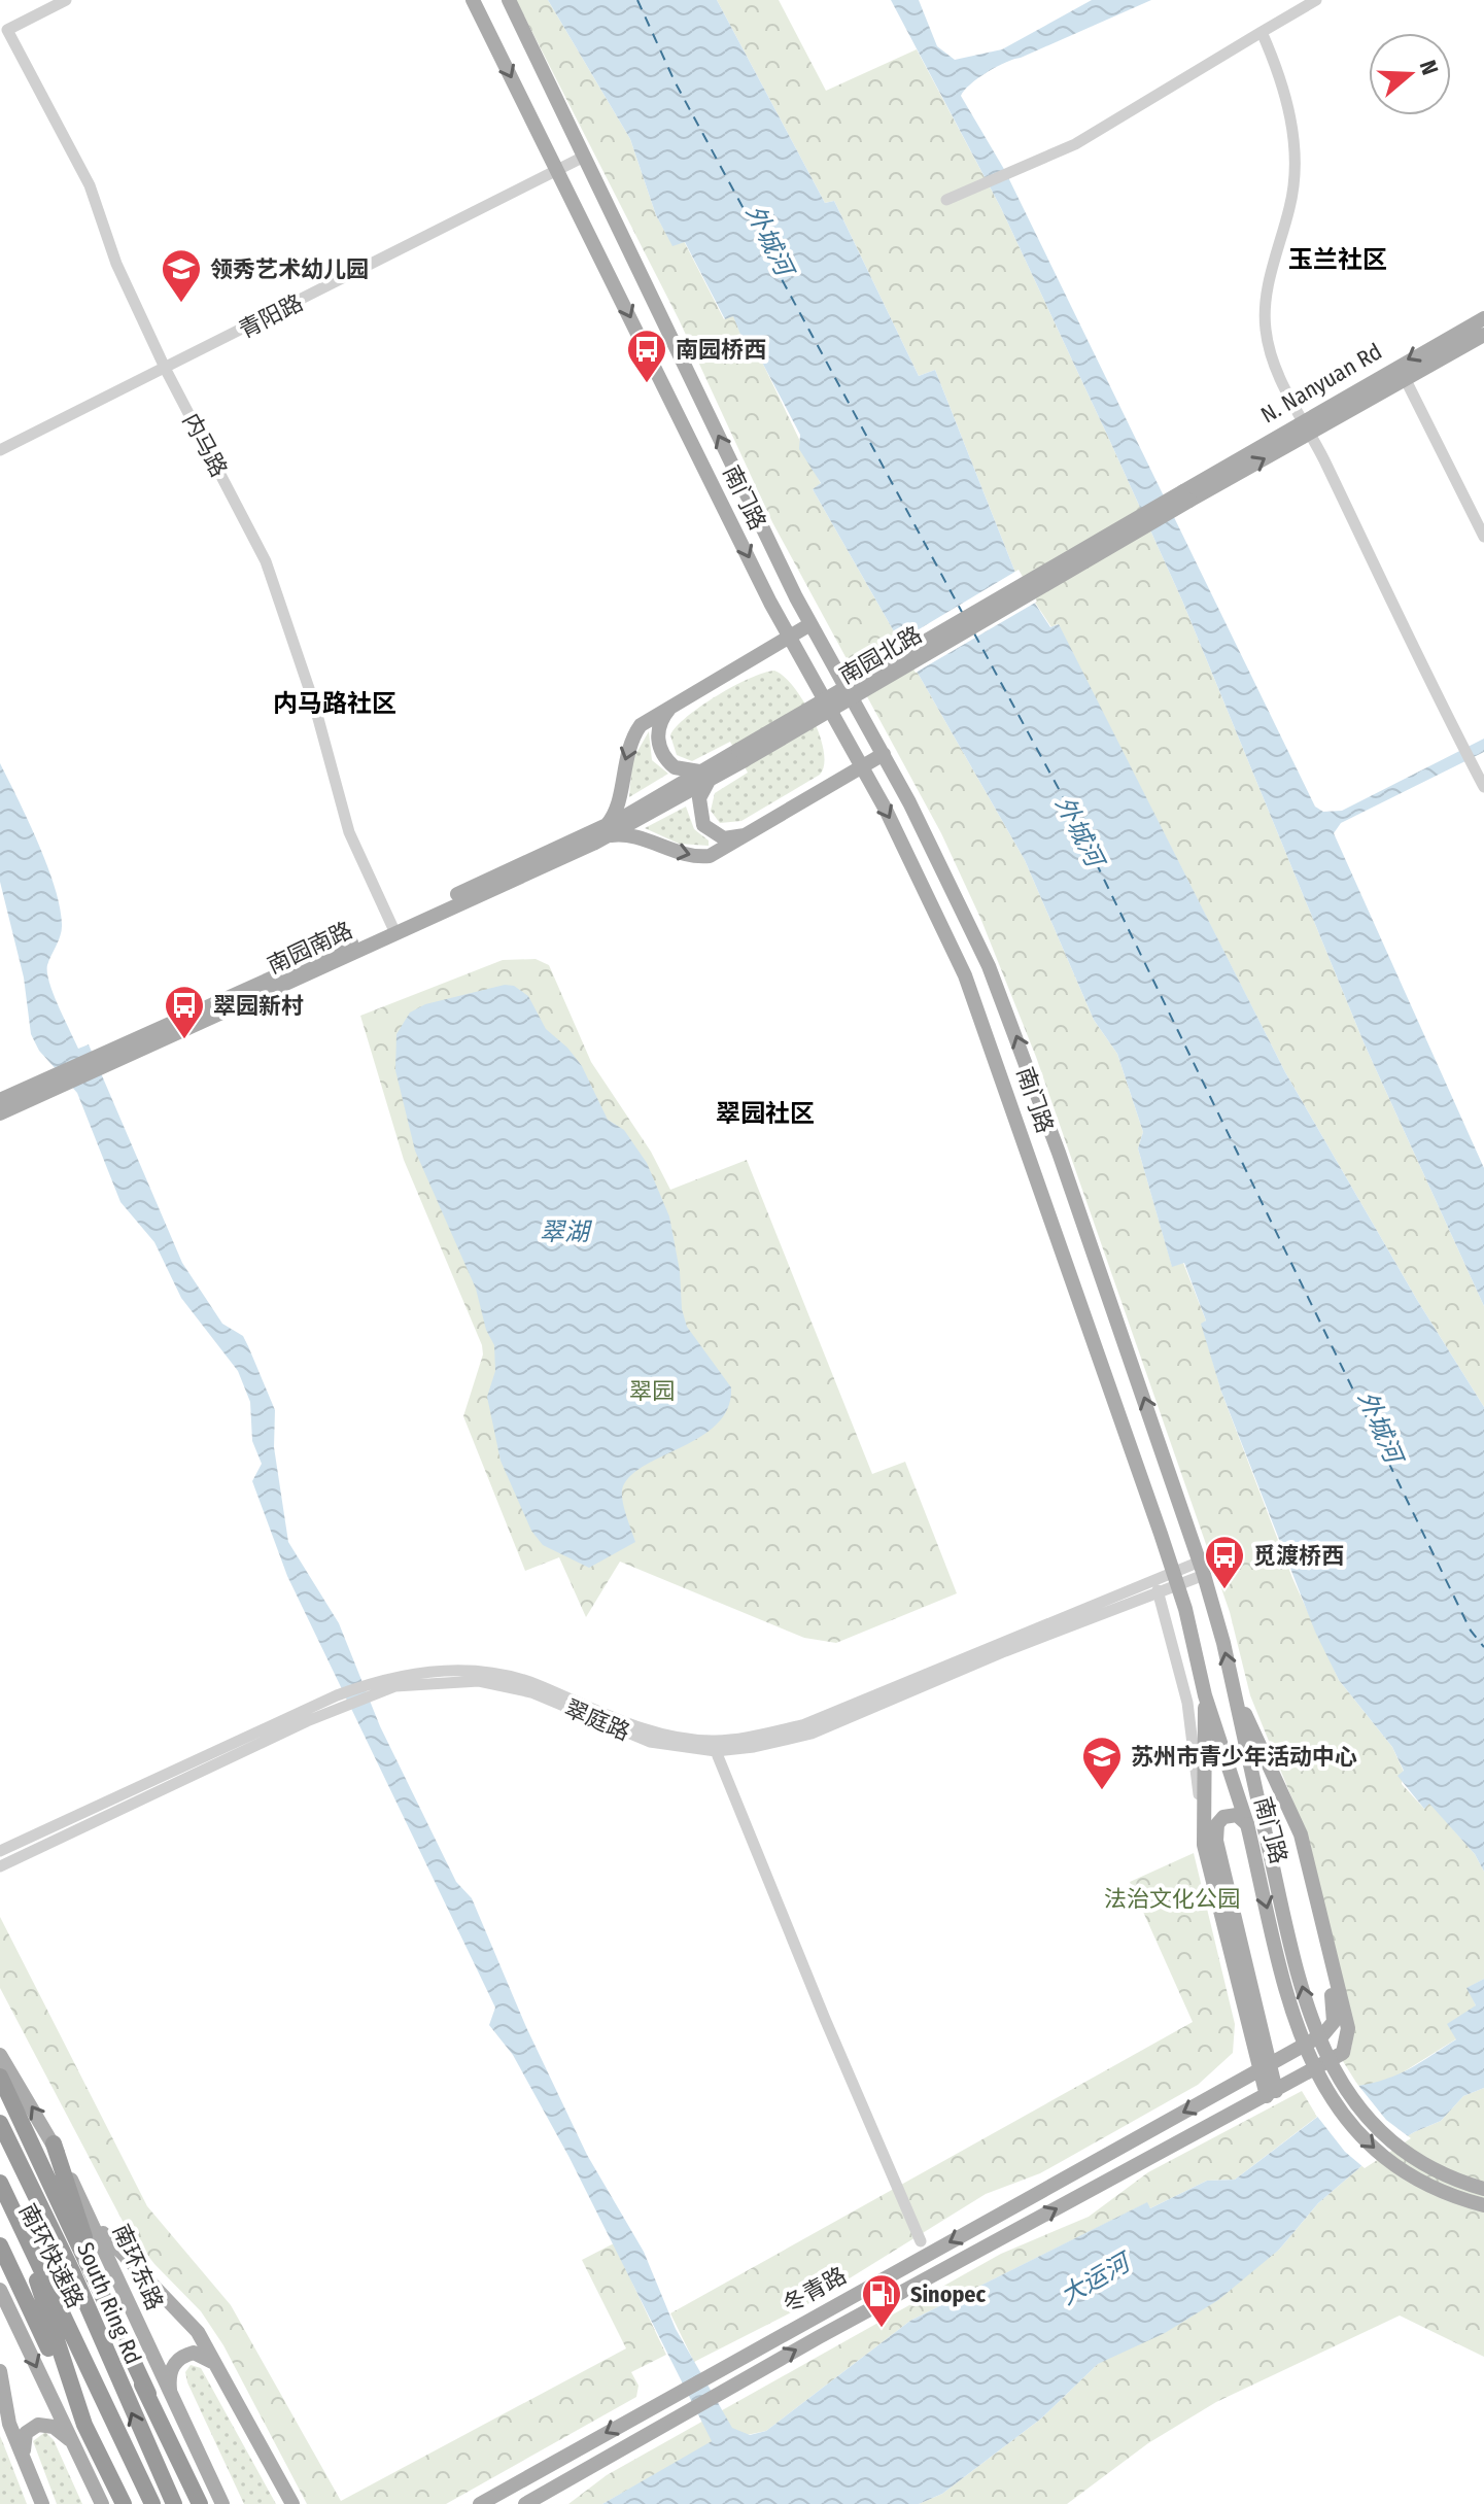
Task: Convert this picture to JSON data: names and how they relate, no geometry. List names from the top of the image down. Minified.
{"streets":{"highway":["南环快速路","South Ring Rd"],"main road":["N. Nanyuan Rd","南门路","南园北路","南园南路","南环东路","冬青路"],"street":["青阳路","内马路","翠庭路"]},"crossings":[["青阳路","内马路"],["青阳路","南门路"],["N. Nanyuan Rd","南园北路"],["内马路","南园南路"],["南门路","翠庭路"],["南门路","冬青路"],["南园北路","南园南路"]],"districts":["玉兰社区","内马路社区","翠园社区"],"water":["外城河","翠湖","大运河"],"parks":["翠园","法治文化公园"],"places":{"school or university":["领秀艺术幼儿园","苏州市青少年活动中心"],"bus stop":["南园桥西","翠园新村","觅渡桥西"],"fuel station":["Sinopec"]},"north":"right"}
